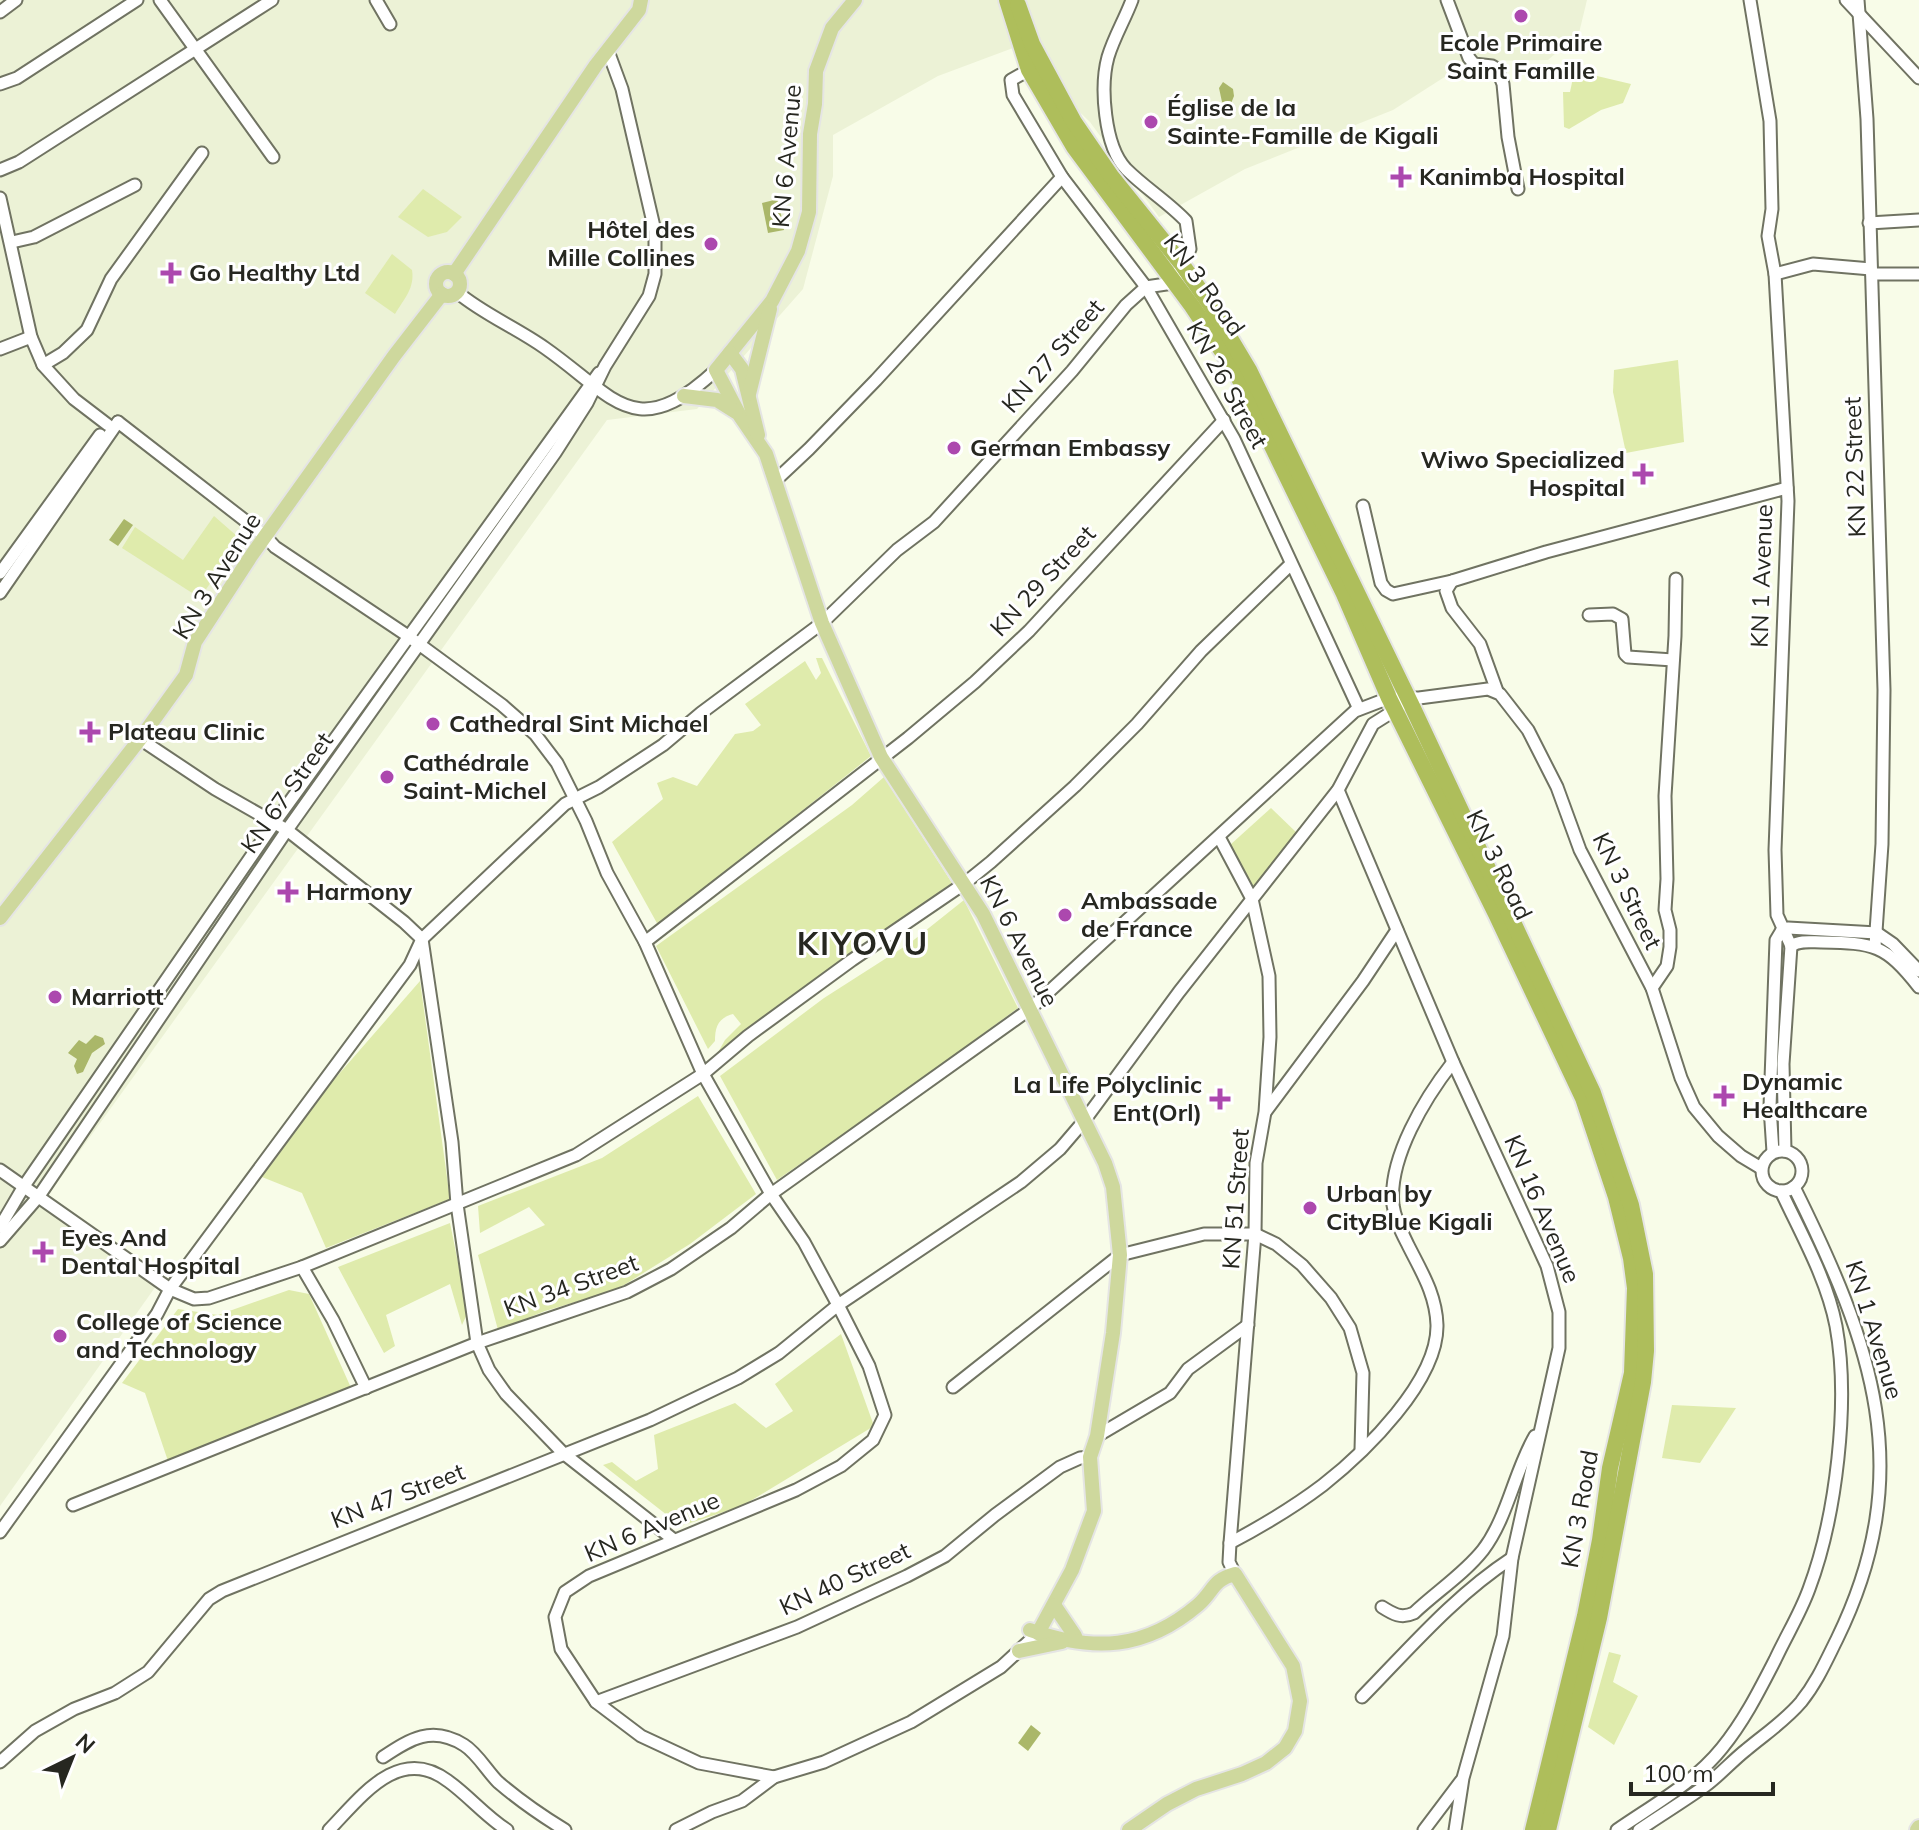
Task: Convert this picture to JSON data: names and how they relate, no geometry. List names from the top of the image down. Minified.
{"streets":{"highway":["KN 3 Road"],"main road":["KN 6 Avenue","KN 3 Avenue"],"street":["KN 27 Street","KN 26 Street","KN 22 Street","KN 1 Avenue","KN 29 Street","KN 67 Street","KN 3 Street","KN 51 Street","KN 16 Avenue","KN 34 Street","KN 47 Street","KN 40 Street"]},"crossings":[["KN 6 Avenue","KN 27 Street"],["KN 6 Avenue","KN 3 Avenue"],["KN 6 Avenue","KN 29 Street"],["KN 6 Avenue","KN 67 Street"],["KN 6 Avenue","KN 34 Street"],["KN 6 Avenue","KN 47 Street"],["KN 6 Avenue","KN 40 Street"],["KN 3 Road","KN 26 Street"],["KN 27 Street","KN 26 Street"],["KN 26 Street","KN 29 Street"],["KN 26 Street","KN 34 Street"],["KN 1 Avenue","KN 3 Street"],["KN 51 Street","KN 34 Street"],["KN 51 Street","KN 47 Street"],["KN 16 Avenue","KN 47 Street"]],"districts":["KIYOVU"],"places":{"other":["Ecole Primaire Saint Famille","Église de la Sainte-Famille de Kigali","Hôtel des Mille Collines","German Embassy","Cathedral Sint Michael","Cathédrale Saint-Michel","Ambassade de France","Marriott","Urban by CityBlue Kigali","College of Science and Technology"],"health":["Kanimba Hospital","Go Healthy Ltd","Wiwo Specialized Hospital","Plateau Clinic","Harmony","Dynamic Healthcare","La Life Polyclinic Ent(Orl)","Eyes And Dental Hospital"]},"scale_bar":"100 m","north":"top right"}
